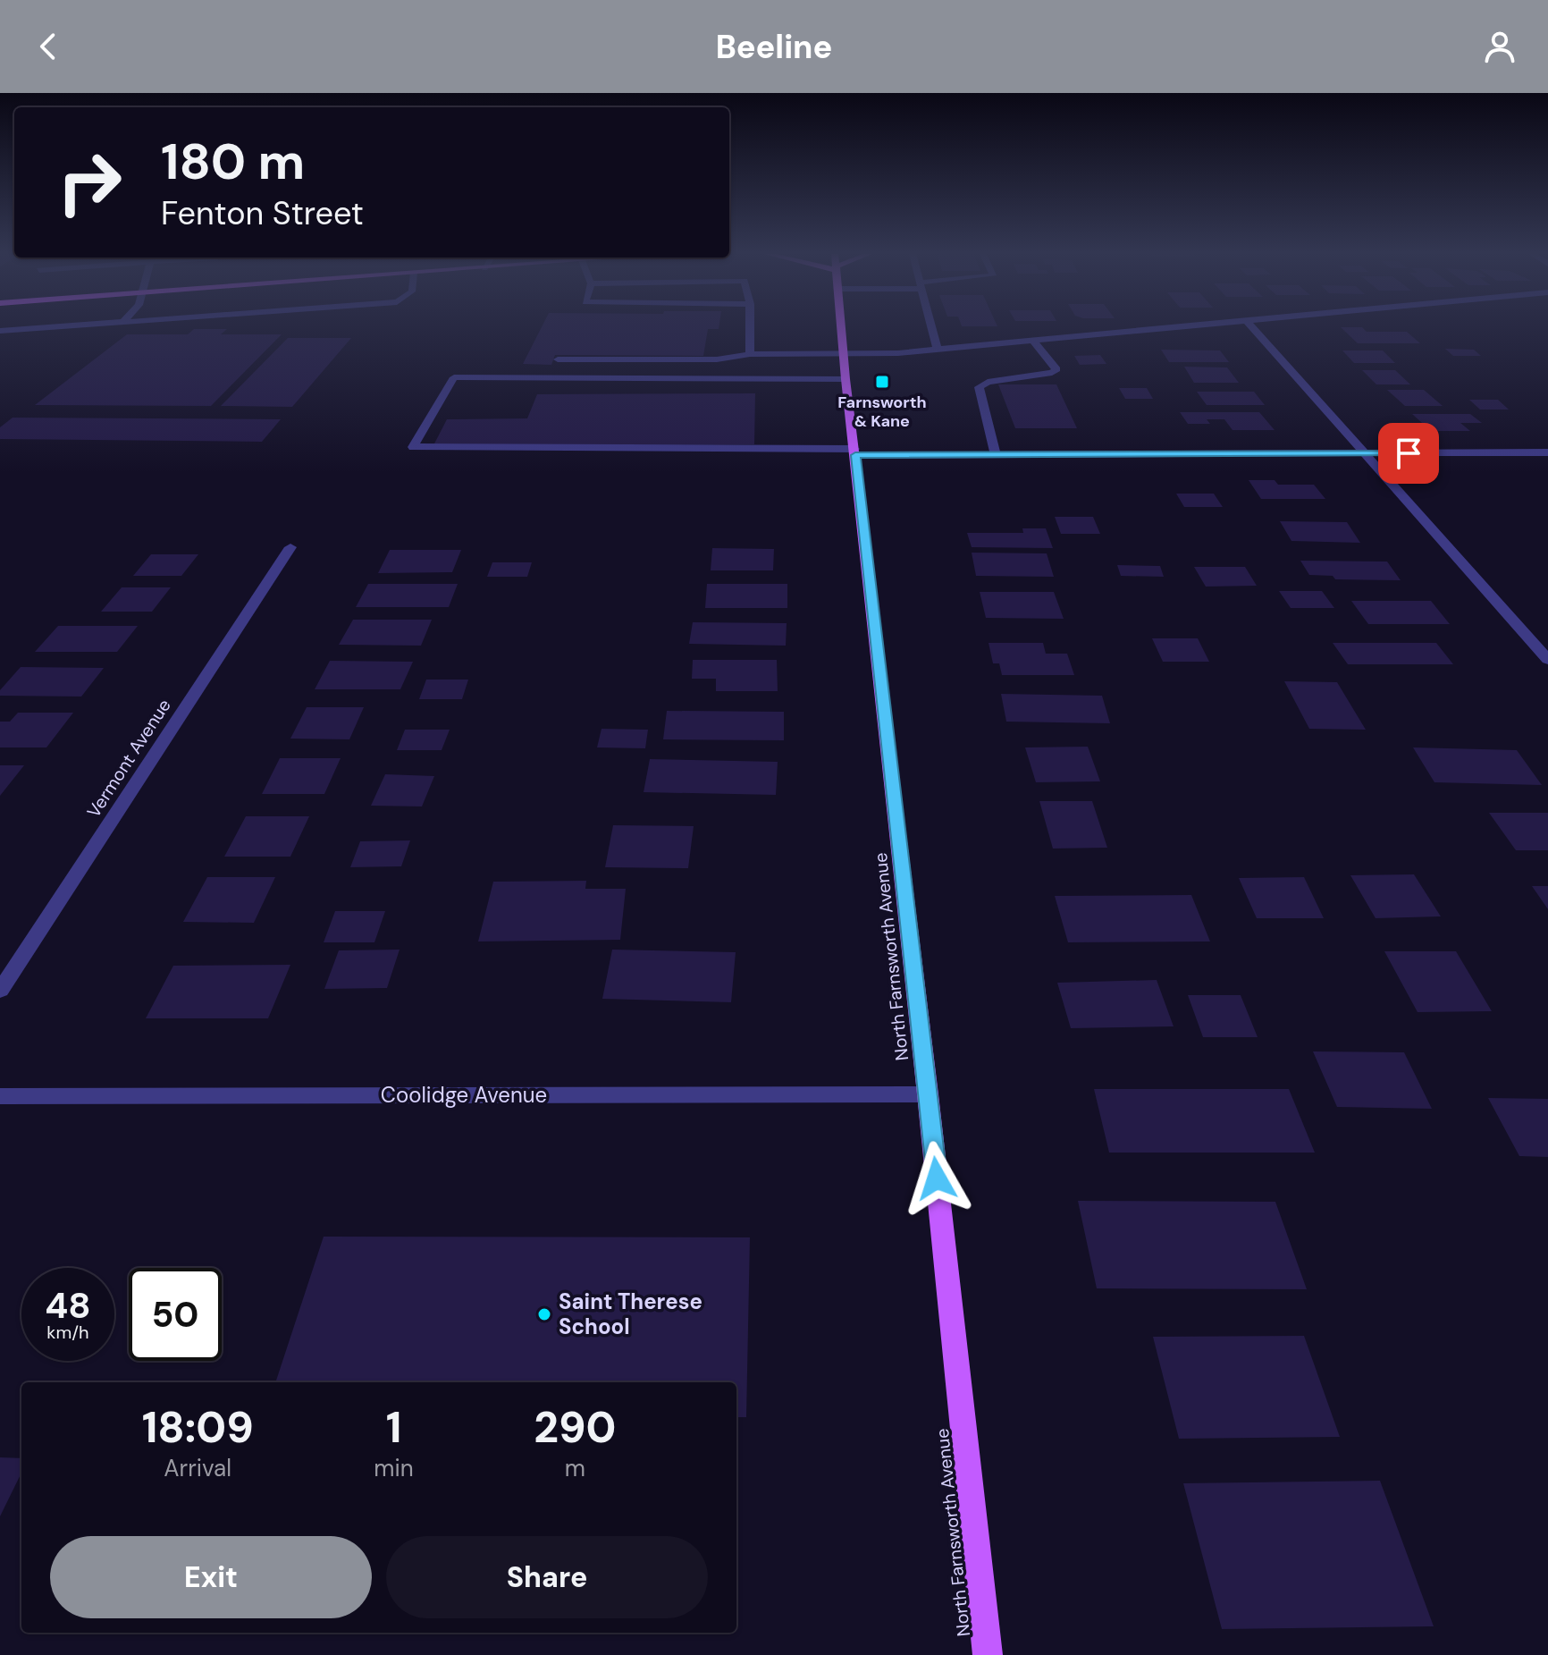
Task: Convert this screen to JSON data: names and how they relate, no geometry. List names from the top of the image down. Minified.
{"streets":{"main road":["North Farnsworth Avenue"],"street":["Vermont Avenue","Coolidge Avenue"]},"crossings":[["North Farnsworth Avenue","Coolidge Avenue"]],"places":{"transit":["Farnsworth & Kane"],"other":["Saint Therese School"]},"page":{"header":"Beeline","turn":["180 m","Fenton Street"],"speed":"48 km/h","limit":"50","eta":["18:09","Arrival","1","min","290","m"],"buttons":["Exit","Share"]}}
